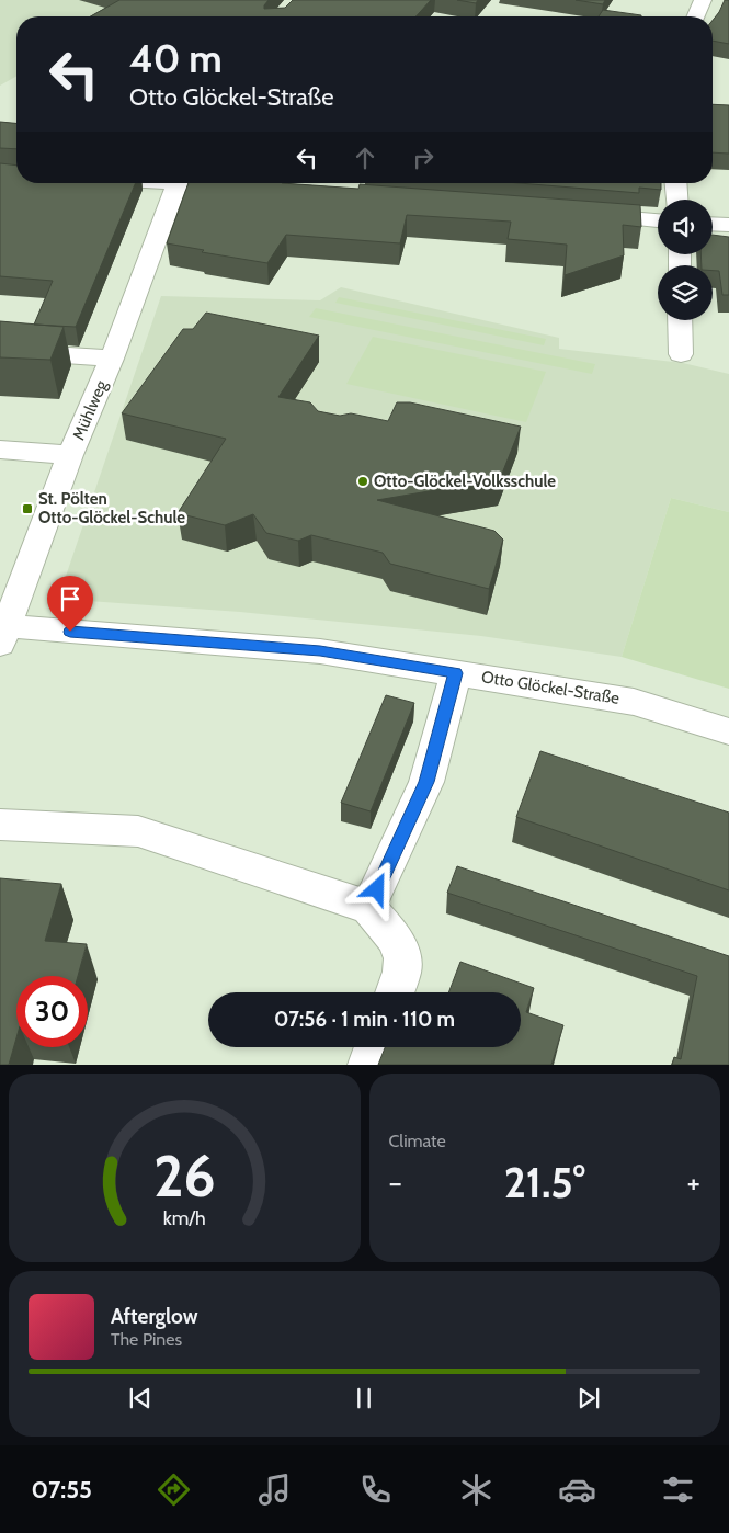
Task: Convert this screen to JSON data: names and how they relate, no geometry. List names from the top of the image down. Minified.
{"streets":{"street":["Mühlweg","Otto Glöckel-Straße"]},"crossings":[["Mühlweg","Otto Glöckel-Straße"]],"places":{"other":["Otto-Glöckel-Volksschule"],"transit":["St. Pölten Otto-Glöckel-Schule"]},"page":{"turn":["40 m","Otto Glöckel-Straße"],"limit":"30","trip":"07:56 · 1 min · 110 m","tile":"Climate","heat":["−","21.5°","+"],"song":["Afterglow","The Pines"],"tabs":"07:55","gauge":["26","km/h"]}}
